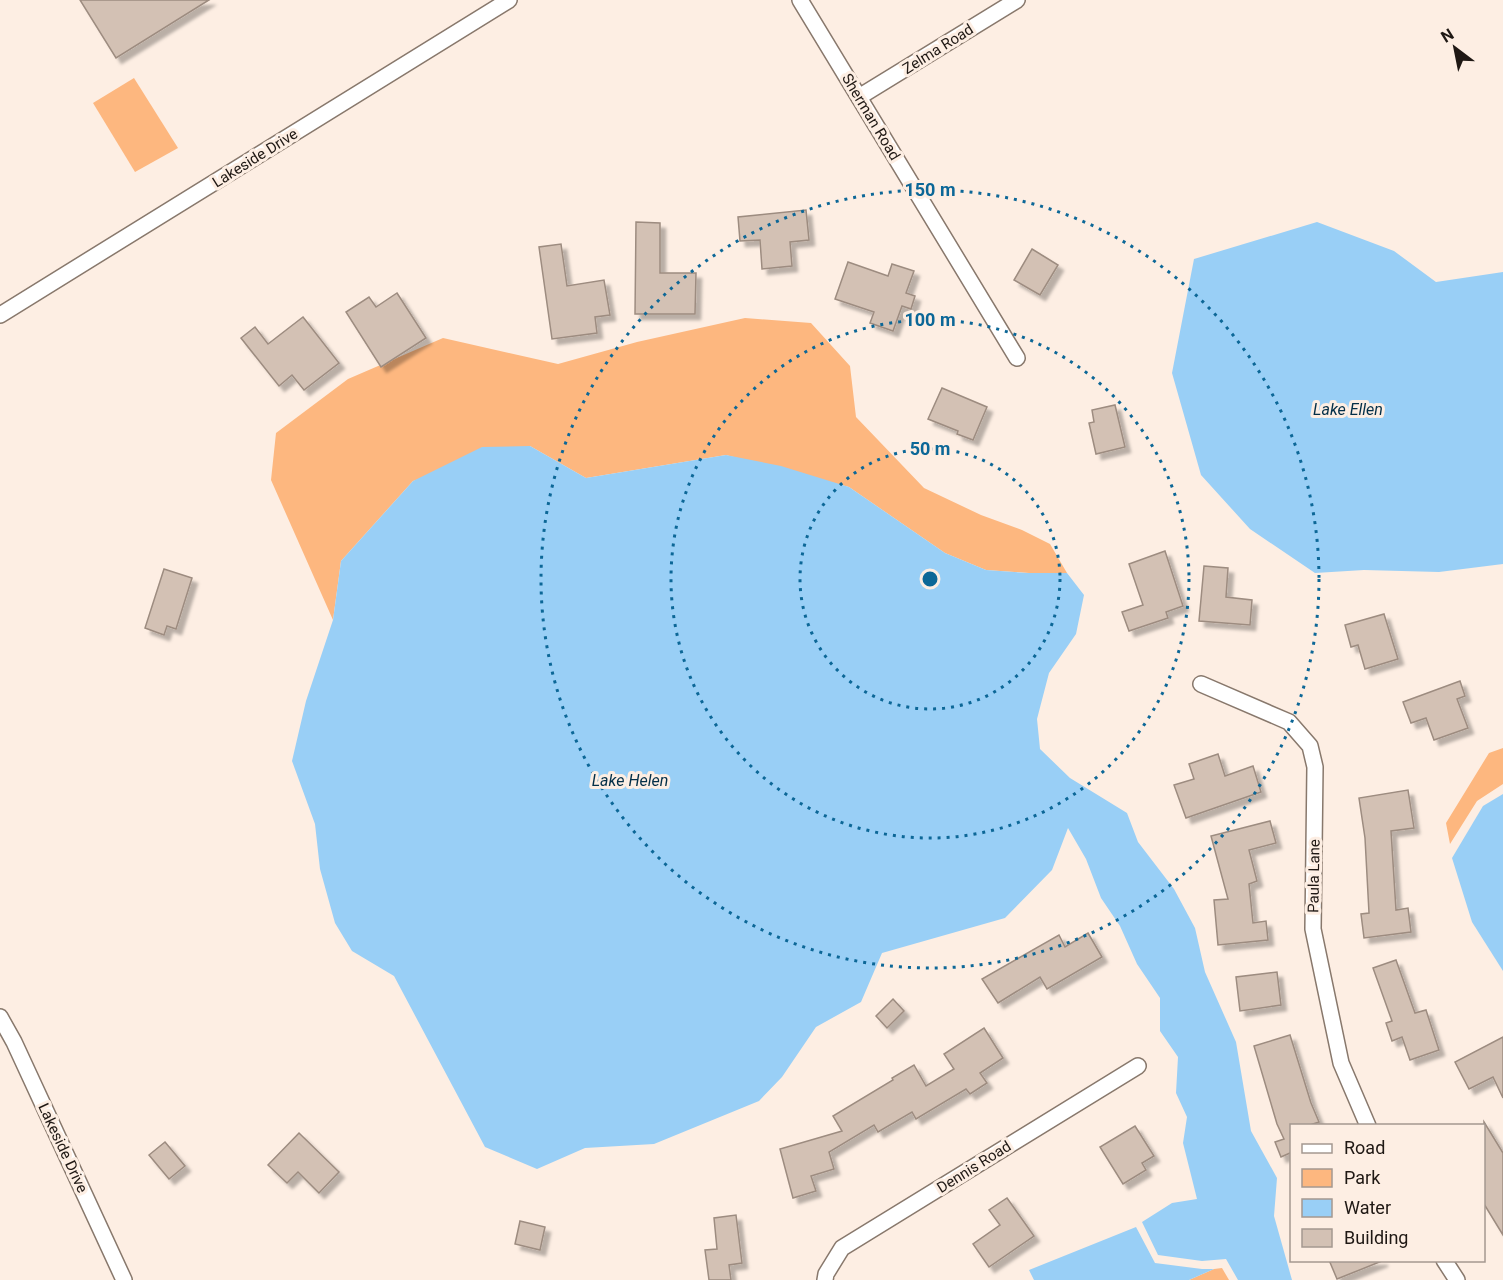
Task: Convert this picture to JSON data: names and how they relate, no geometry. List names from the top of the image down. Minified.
{"streets":{"street":["Zelma Road","Sherman Road","Lakeside Drive","Paula Lane","Dennis Road"]},"crossings":[["Zelma Road","Sherman Road"]],"water":["Lake Ellen","Lake Helen"],"legend":["Road","Park","Water","Building"],"north":"top left","rings":["150 m","100 m","50 m"]}
